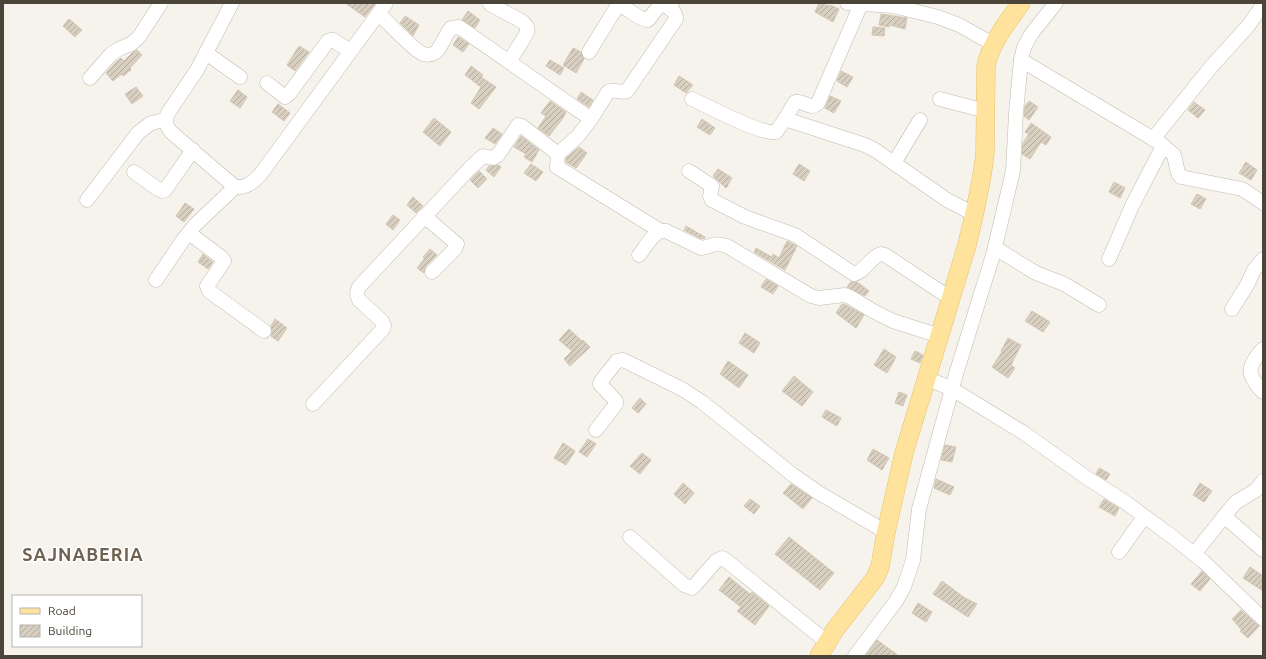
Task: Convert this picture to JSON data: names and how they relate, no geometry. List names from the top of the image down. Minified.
{"districts":["SAJNABERIA"],"legend":["Road","Building"]}
